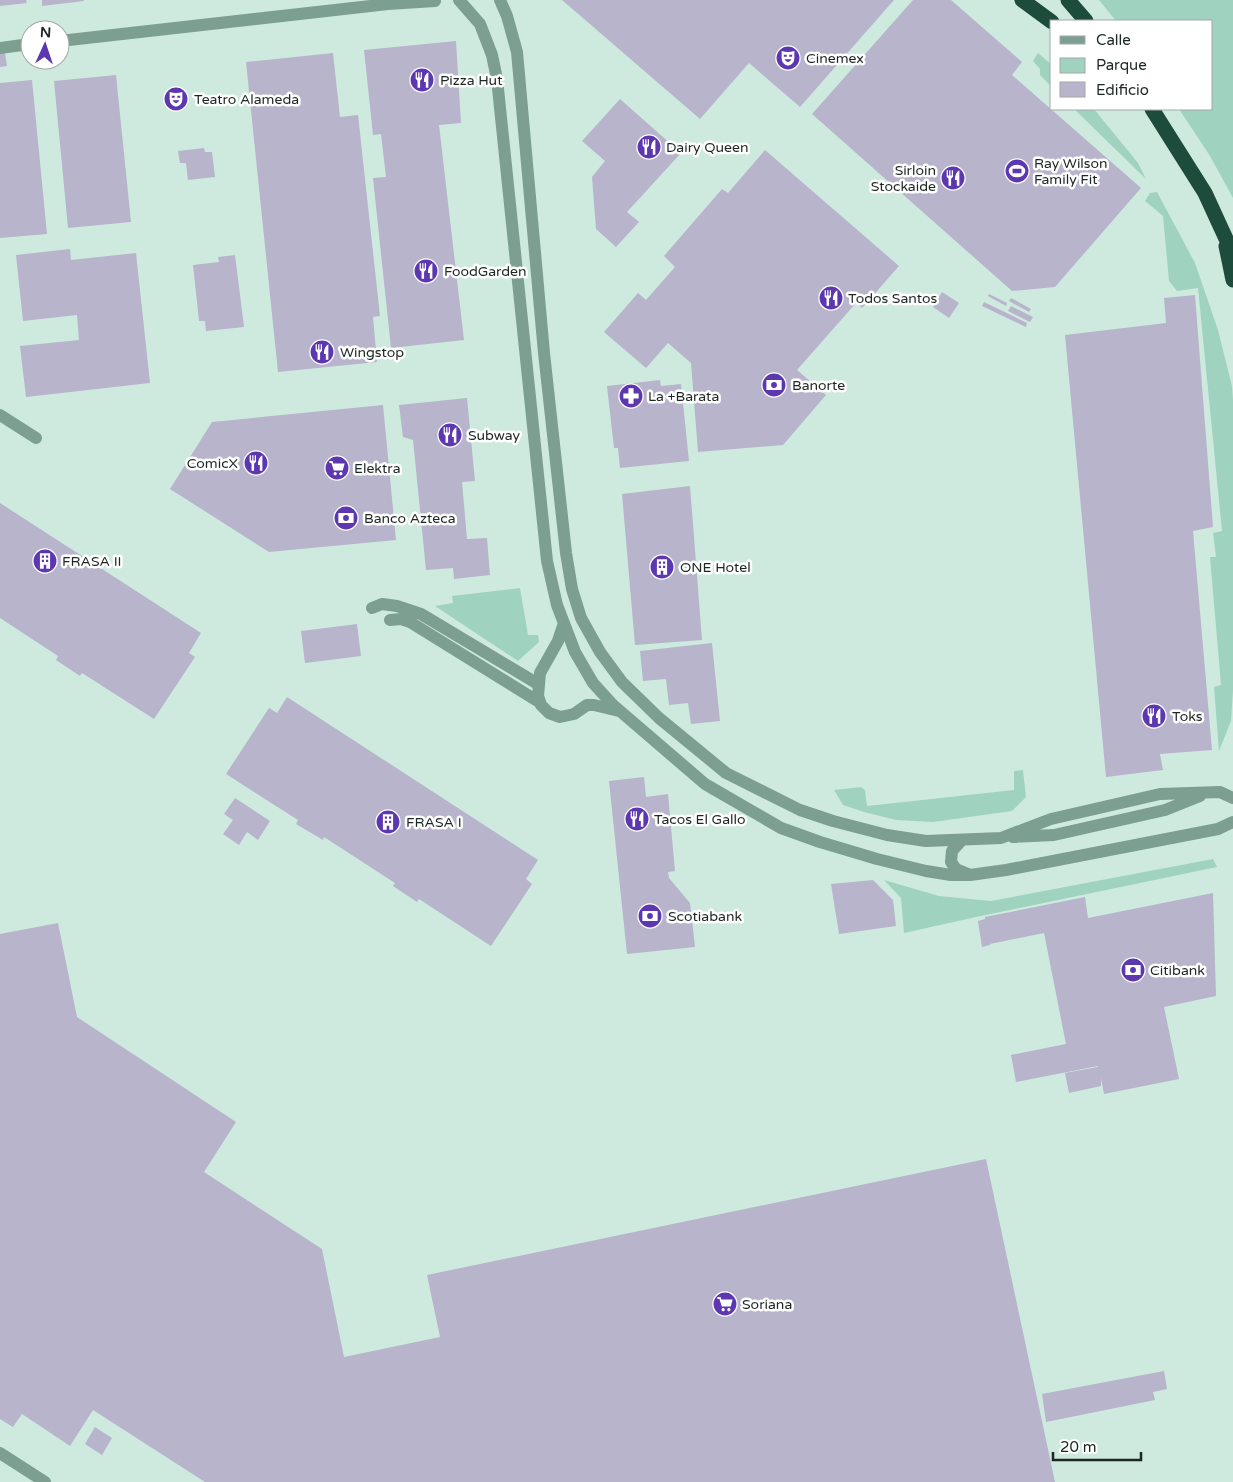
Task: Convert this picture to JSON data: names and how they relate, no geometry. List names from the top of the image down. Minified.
{"places":{"theatre":["Cinemex","Teatro Alameda"],"restaurant":["Pizza Hut","Dairy Queen","Sirloin Stockaide","FoodGarden","Todos Santos","Wingstop","Subway","ComicX","Toks","Tacos El Gallo"],"sports":["Ray Wilson Family Fit"],"bank":["Banorte","Banco Azteca","Scotiabank","Citibank"],"pharmacy":["La +Barata"],"supermarket":["Elektra","Soriana"],"building":["FRASA II","ONE Hotel","FRASA I"]},"legend":["Calle","Parque","Edificio"],"scale_bar":"20 m","north":"top"}
